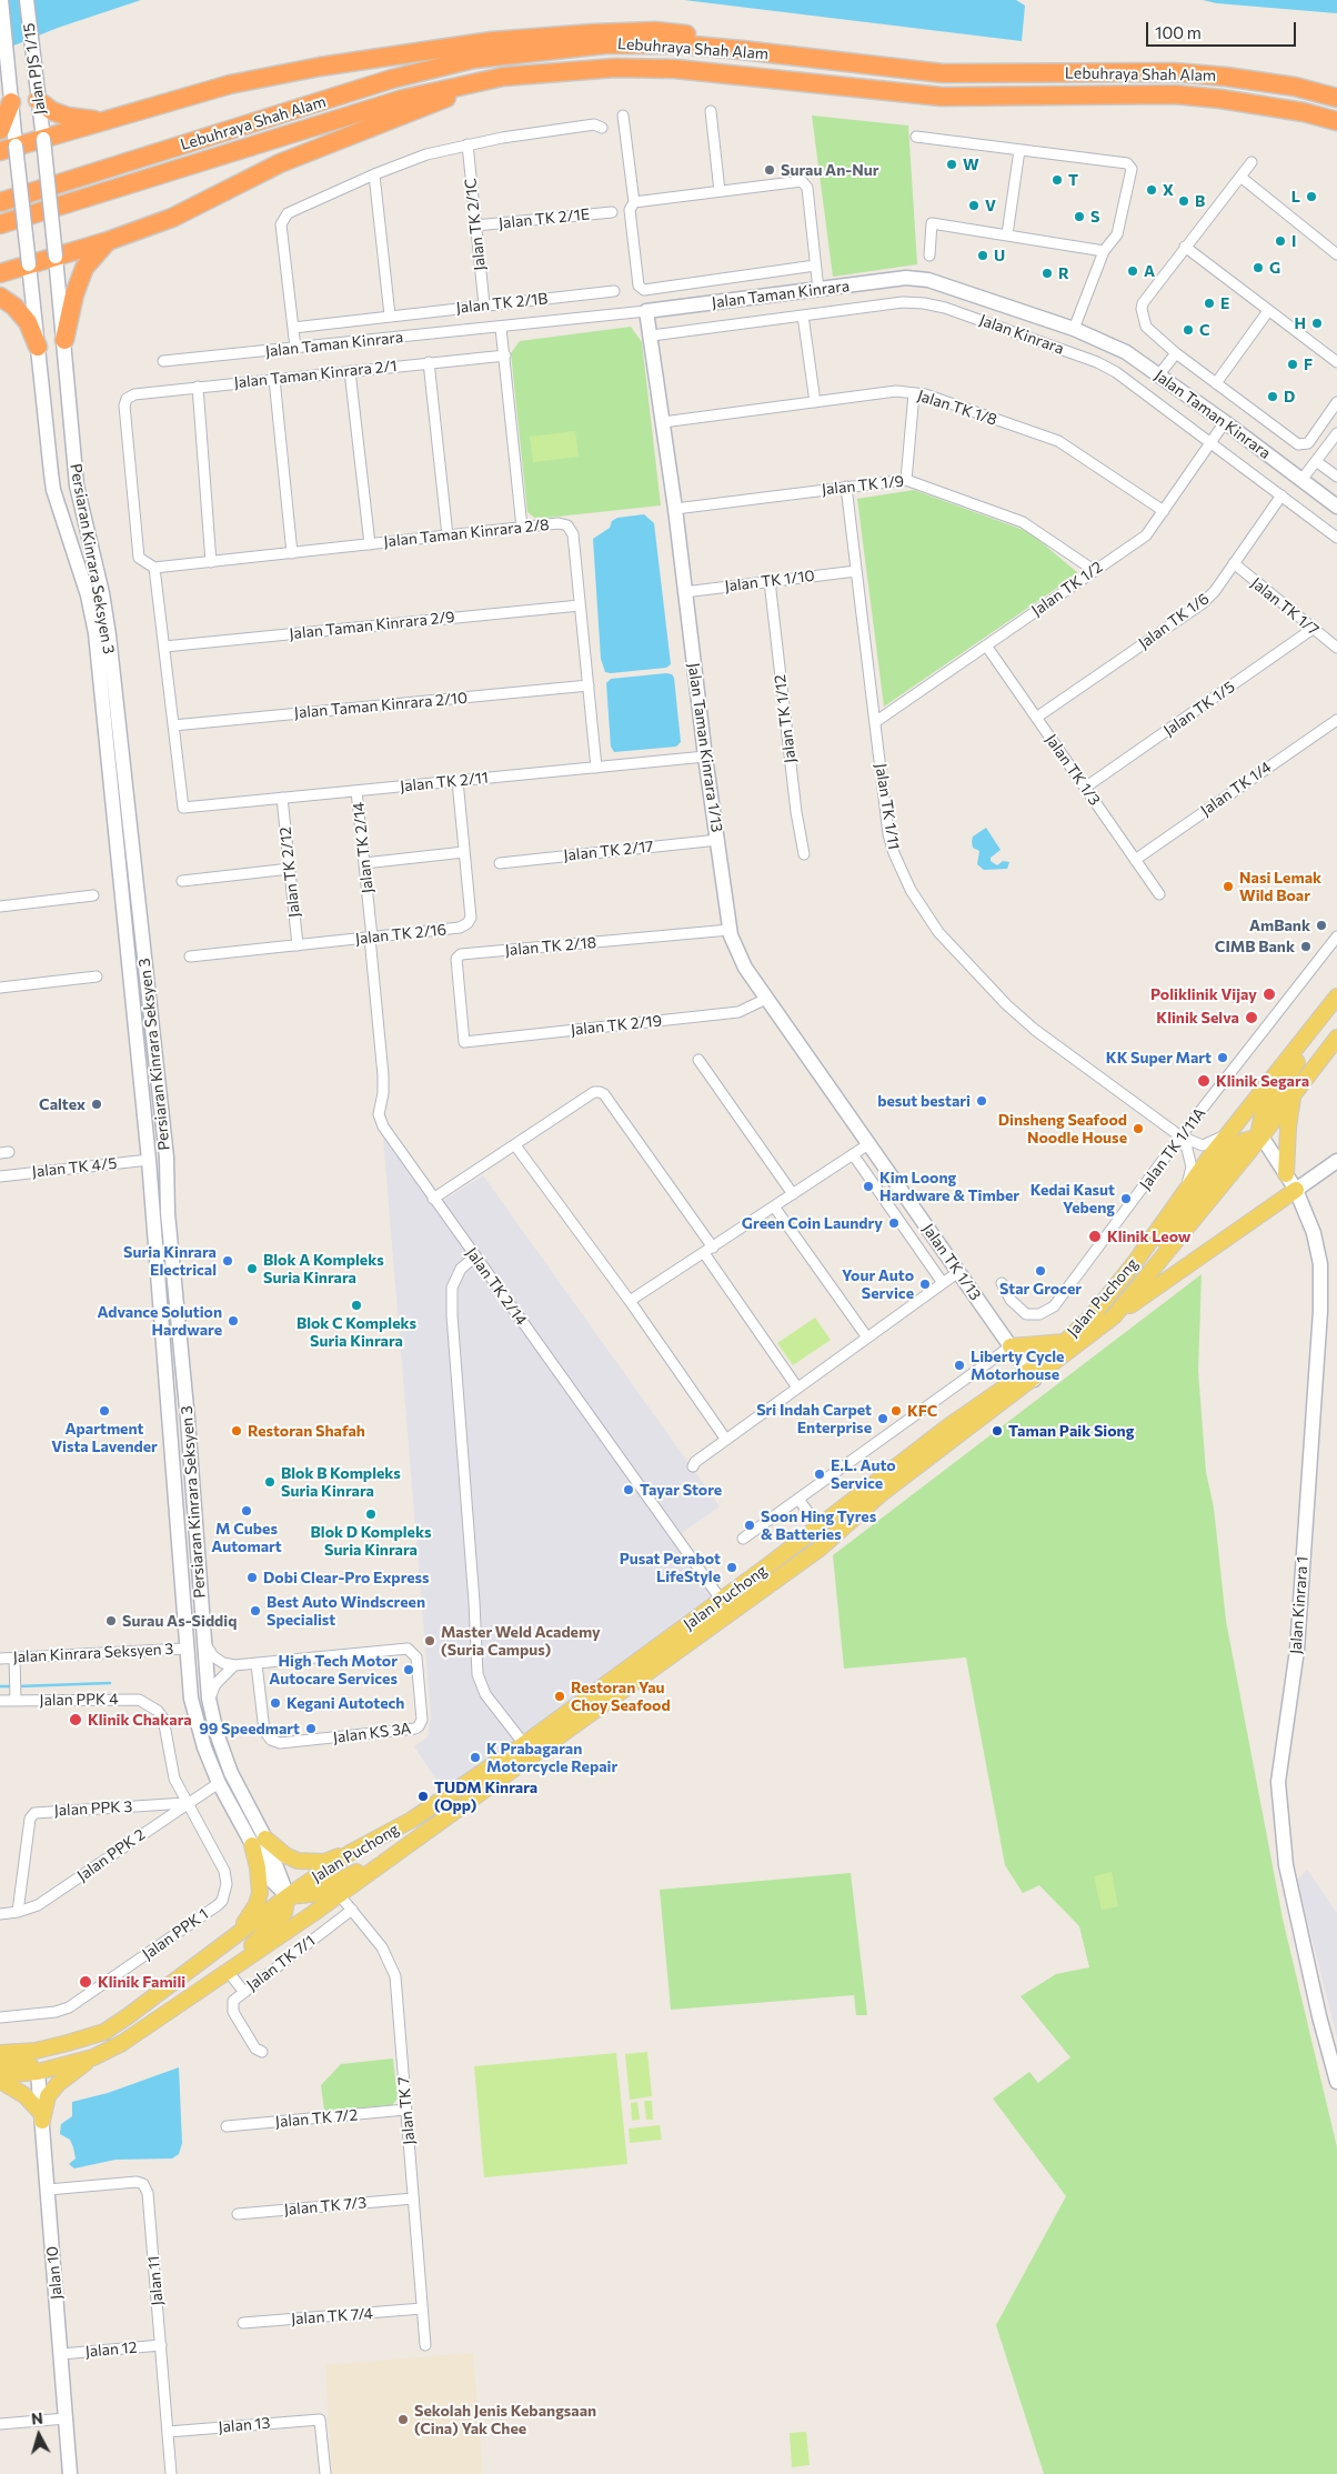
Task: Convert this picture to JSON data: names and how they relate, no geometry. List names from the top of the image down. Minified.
{"streets":{"highway":["Lebuhraya Shah Alam"],"main road":["Jalan PJS 1/15","Jalan Taman Kinrara","Persiaran Kinrara Seksyen 3","Jalan Taman Kinrara 1/13","Jalan TK 1/13","Jalan Puchong","Jalan Kinrara 1","Jalan 10"],"street":["Jalan TK 2/1E","Jalan TK 2/1C","Jalan TK 2/1B","Jalan Kinrara","Jalan Taman Kinrara 2/1","Jalan TK 1/8","Jalan TK 1/9","Jalan Taman Kinrara 2/8","Jalan TK 1/10","Jalan TK 1/2","Jalan TK 1/7","Jalan TK 1/6","Jalan Taman Kinrara 2/9","Jalan Taman Kinrara 2/10","Jalan TK 1/5","Jalan TK 1/12","Jalan TK 1/3","Jalan TK 2/11","Jalan TK 1/4","Jalan TK 1/11","Jalan TK 2/14","Jalan TK 2/17","Jalan TK 2/12","Jalan TK 2/16","Jalan TK 2/18","Jalan TK 2/19","Jalan TK 1/11A","Jalan TK 4/5","Jalan Kinrara Seksyen 3","Jalan PPK 4","Jalan KS 3A","Jalan PPK 3","Jalan PPK 2","Jalan PPK 1","Jalan TK 7/1","Jalan TK 7","Jalan TK 7/2","Jalan TK 7/3","Jalan 11","Jalan TK 7/4","Jalan 12","Jalan 13"]},"crossings":[["Jalan PJS 1/15","Persiaran Kinrara Seksyen 3"],["Jalan TK 2/1E","Jalan TK 2/1C"],["Jalan TK 2/1C","Jalan TK 2/1B"],["Jalan Taman Kinrara","Jalan TK 1/2"],["Jalan Taman Kinrara","Jalan Taman Kinrara 1/13"],["Jalan Kinrara","Jalan TK 1/2"],["Jalan Kinrara","Jalan TK 1/6"],["Jalan Kinrara","Jalan Taman Kinrara 1/13"],["Jalan Taman Kinrara 2/1","Jalan Taman Kinrara 2/8"],["Jalan TK 1/8","Jalan TK 1/2"],["Jalan TK 1/8","Jalan Taman Kinrara 1/13"],["Jalan TK 1/9","Jalan TK 1/2"],["Jalan TK 1/9","Jalan Taman Kinrara 1/13"],["Jalan TK 1/9","Jalan TK 1/11"],["Jalan Taman Kinrara 2/8","Jalan Taman Kinrara 2/9"],["Jalan Taman Kinrara 2/8","Jalan Taman Kinrara 2/10"],["Jalan Taman Kinrara 2/8","Jalan TK 2/11"],["Persiaran Kinrara Seksyen 3","Jalan TK 4/5"],["Persiaran Kinrara Seksyen 3","Jalan Puchong"],["Persiaran Kinrara Seksyen 3","Jalan Kinrara Seksyen 3"],["Persiaran Kinrara Seksyen 3","Jalan PPK 2"],["Jalan TK 1/10","Jalan TK 1/12"],["Jalan TK 1/10","Jalan Taman Kinrara 1/13"],["Jalan TK 1/10","Jalan TK 1/11"],["Jalan TK 1/2","Jalan TK 1/3"],["Jalan TK 1/2","Jalan TK 1/11"],["Jalan TK 1/7","Jalan TK 1/6"],["Jalan TK 1/7","Jalan TK 1/5"],["Jalan TK 1/6","Jalan TK 1/3"],["Jalan Taman Kinrara 2/10","Jalan TK 2/11"],["Jalan TK 1/5","Jalan TK 1/3"],["Jalan Taman Kinrara 1/13","Jalan TK 2/11"],["Jalan Taman Kinrara 1/13","Jalan TK 2/17"],["Jalan Taman Kinrara 1/13","Jalan TK 2/18"],["Jalan Taman Kinrara 1/13","Jalan TK 2/19"],["Jalan Taman Kinrara 1/13","Jalan TK 1/13"],["Jalan TK 1/3","Jalan TK 1/4"],["Jalan TK 2/11","Jalan TK 2/14"],["Jalan TK 2/11","Jalan TK 2/12"],["Jalan TK 2/11","Jalan TK 2/16"],["Jalan TK 1/11","Jalan TK 1/11A"],["Jalan TK 2/14","Jalan TK 2/16"],["Jalan TK 2/14","Jalan Puchong"],["Jalan TK 2/12","Jalan TK 2/16"],["Jalan TK 2/18","Jalan TK 2/19"],["Jalan TK 1/13","Jalan Puchong"],["Jalan Puchong","Jalan Kinrara 1"],["Jalan Puchong","Jalan TK 7"],["Jalan Puchong","Jalan 10"],["Jalan PPK 4","Jalan PPK 3"],["Jalan PPK 4","Jalan PPK 2"],["Jalan PPK 4","Jalan PPK 1"],["Jalan PPK 3","Jalan PPK 2"],["Jalan PPK 3","Jalan PPK 1"],["Jalan PPK 2","Jalan PPK 1"],["Jalan TK 7/1","Jalan TK 7"],["Jalan TK 7","Jalan TK 7/2"],["Jalan TK 7","Jalan TK 7/3"],["Jalan TK 7","Jalan TK 7/4"],["Jalan 10","Jalan 11"],["Jalan 10","Jalan 12"],["Jalan 11","Jalan 12"],["Jalan 11","Jalan 13"]],"places":["W","Surau An-Nur","T","X","L","B","V","S","I","U","G","A","R","E","H","C","F","D","Nasi Lemak Wild Boar","AmBank","CIMB Bank","Poliklinik Vijay","Klinik Selva","KK Super Mart","Klinik Segara","besut bestari","Caltex","Dinsheng Seafood Noodle House","Kim Loong Hardware & Timber","Kedai Kasut Yebeng","Green Coin Laundry","Klinik Leow","Suria Kinrara Electrical","Blok A Kompleks Suria Kinrara","Star Grocer","Your Auto Service","Blok C Kompleks Suria Kinrara","Advance Solution Hardware","Liberty Cycle Motorhouse","Apartment Vista Lavender","KFC","Sri Indah Carpet Enterprise","Restoran Shafah","Taman Paik Siong","E.L. Auto Service","Blok B Kompleks Suria Kinrara","Tayar Store","M Cubes Automart","Blok D Kompleks Suria Kinrara","Soon Hing Tyres & Batteries","Pusat Perabot LifeStyle","Dobi Clear-Pro Express","Best Auto Windscreen Specialist","Surau As-Siddiq","Master Weld Academy (Suria Campus)","High Tech Motor Autocare Services","Restoran Yau Choy Seafood","Kegani Autotech","Klinik Chakara","99 Speedmart","K Prabagaran Motorcycle Repair","TUDM Kinrara (Opp)","Klinik Famili","Sekolah Jenis Kebangsaan (Cina) Yak Chee"],"scale_bar":"100 m","north":"top"}
